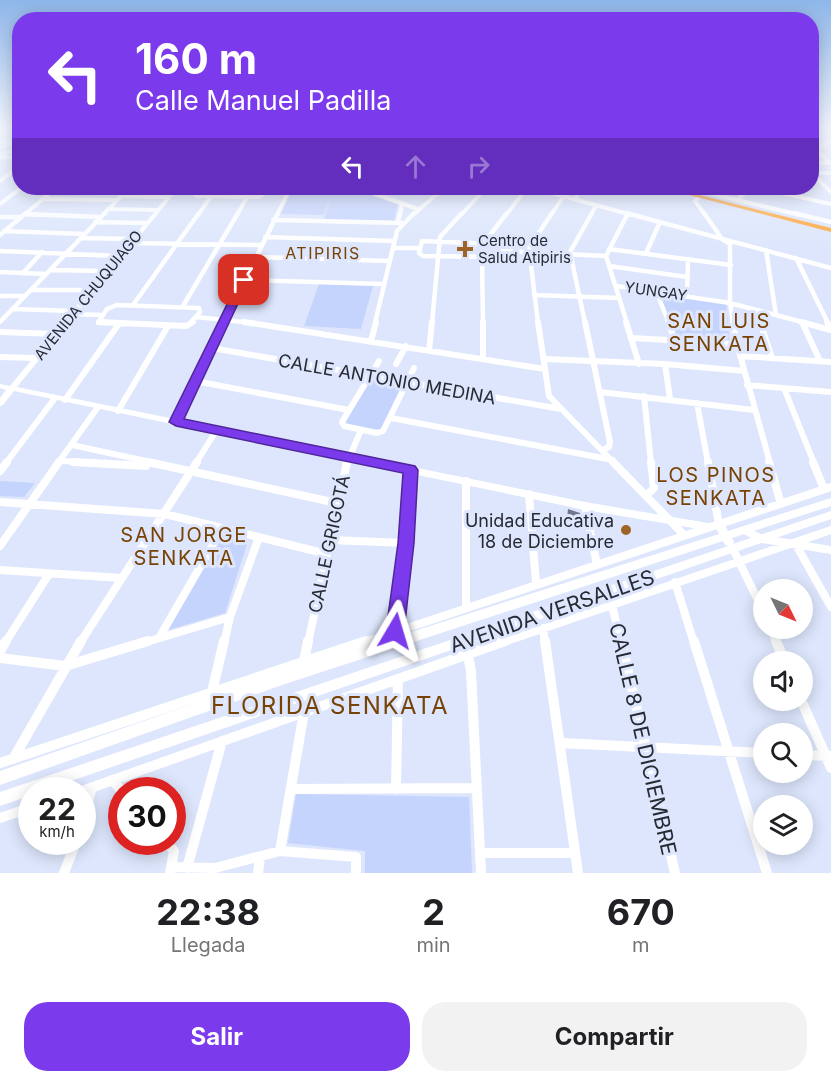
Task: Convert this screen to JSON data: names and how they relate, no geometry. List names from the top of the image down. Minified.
{"streets":{"street":["YUNGAY","AVENIDA CHUQUIAGO","CALLE ANTONIO MEDINA","CALLE GRIGOTÁ","AVENIDA VERSALLES","CALLE 8 DE DICIEMBRE"]},"crossings":[["CALLE GRIGOTÁ","AVENIDA VERSALLES"],["AVENIDA VERSALLES","CALLE 8 DE DICIEMBRE"]],"districts":["ATIPIRIS","SAN LUIS SENKATA","LOS PINOS SENKATA","SAN JORGE SENKATA","FLORIDA SENKATA"],"places":{"health":["Centro de Salud Atipiris"],"other":["Unidad Educativa 18 de Diciembre"]},"north":"bottom right","page":{"turn":["160 m","Calle Manuel Padilla"],"speed":"22 km/h","limit":"30","eta":["22:38","Llegada","2","min","670","m"],"buttons":["Salir","Compartir"]}}
